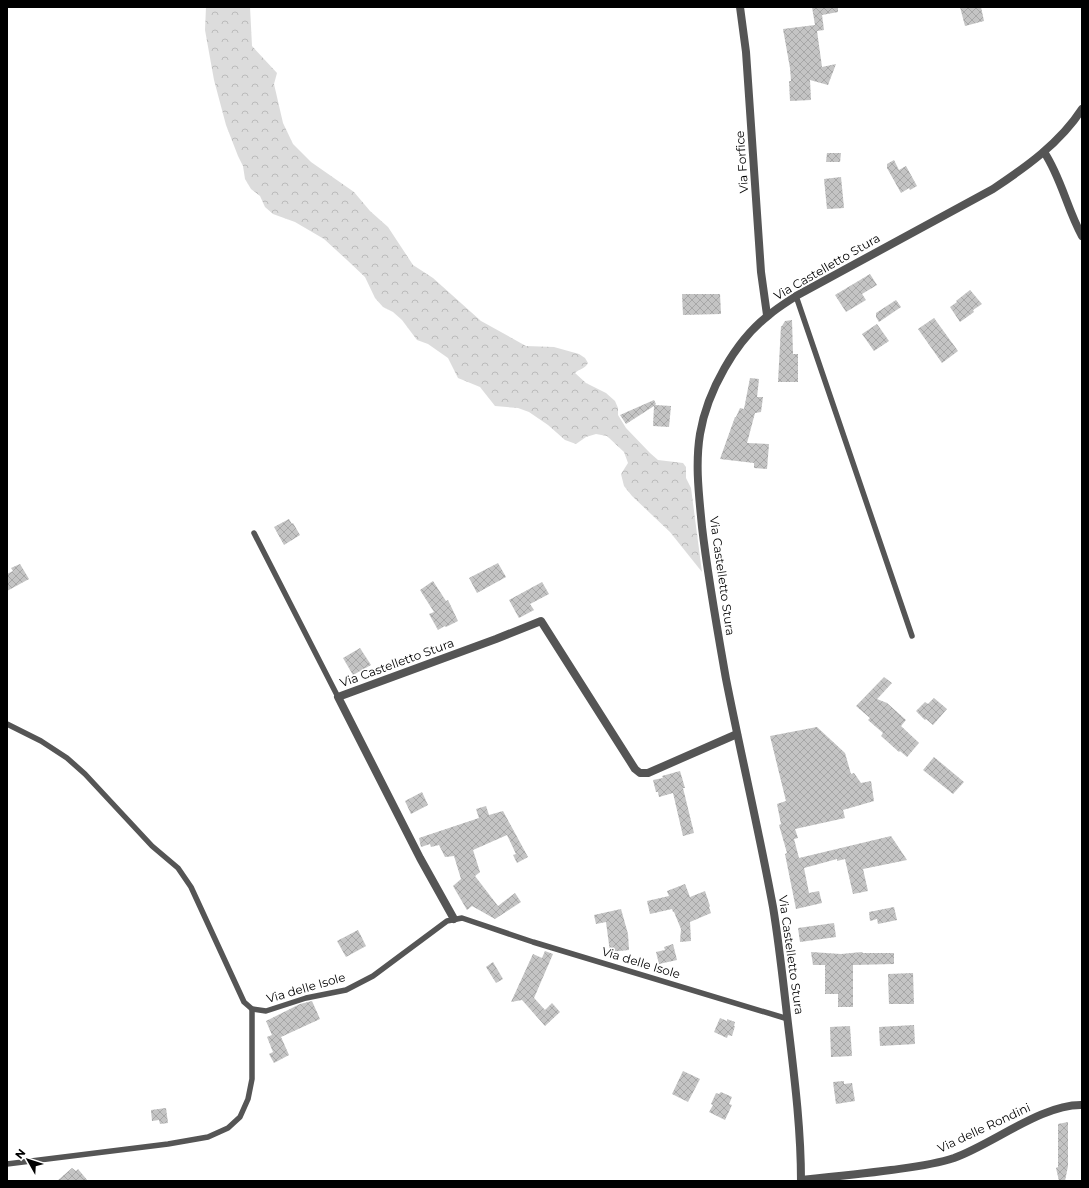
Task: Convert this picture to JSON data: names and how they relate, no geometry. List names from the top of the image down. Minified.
{"streets":{"street":["Via Forfice","Via Castelletto Stura","Via delle Rondini"],"lane":["Via delle Isole"]},"crossings":[["Via Forfice","Via Castelletto Stura"],["Via Castelletto Stura","Via delle Isole"],["Via Castelletto Stura","Via delle Rondini"]],"north":"top left"}
